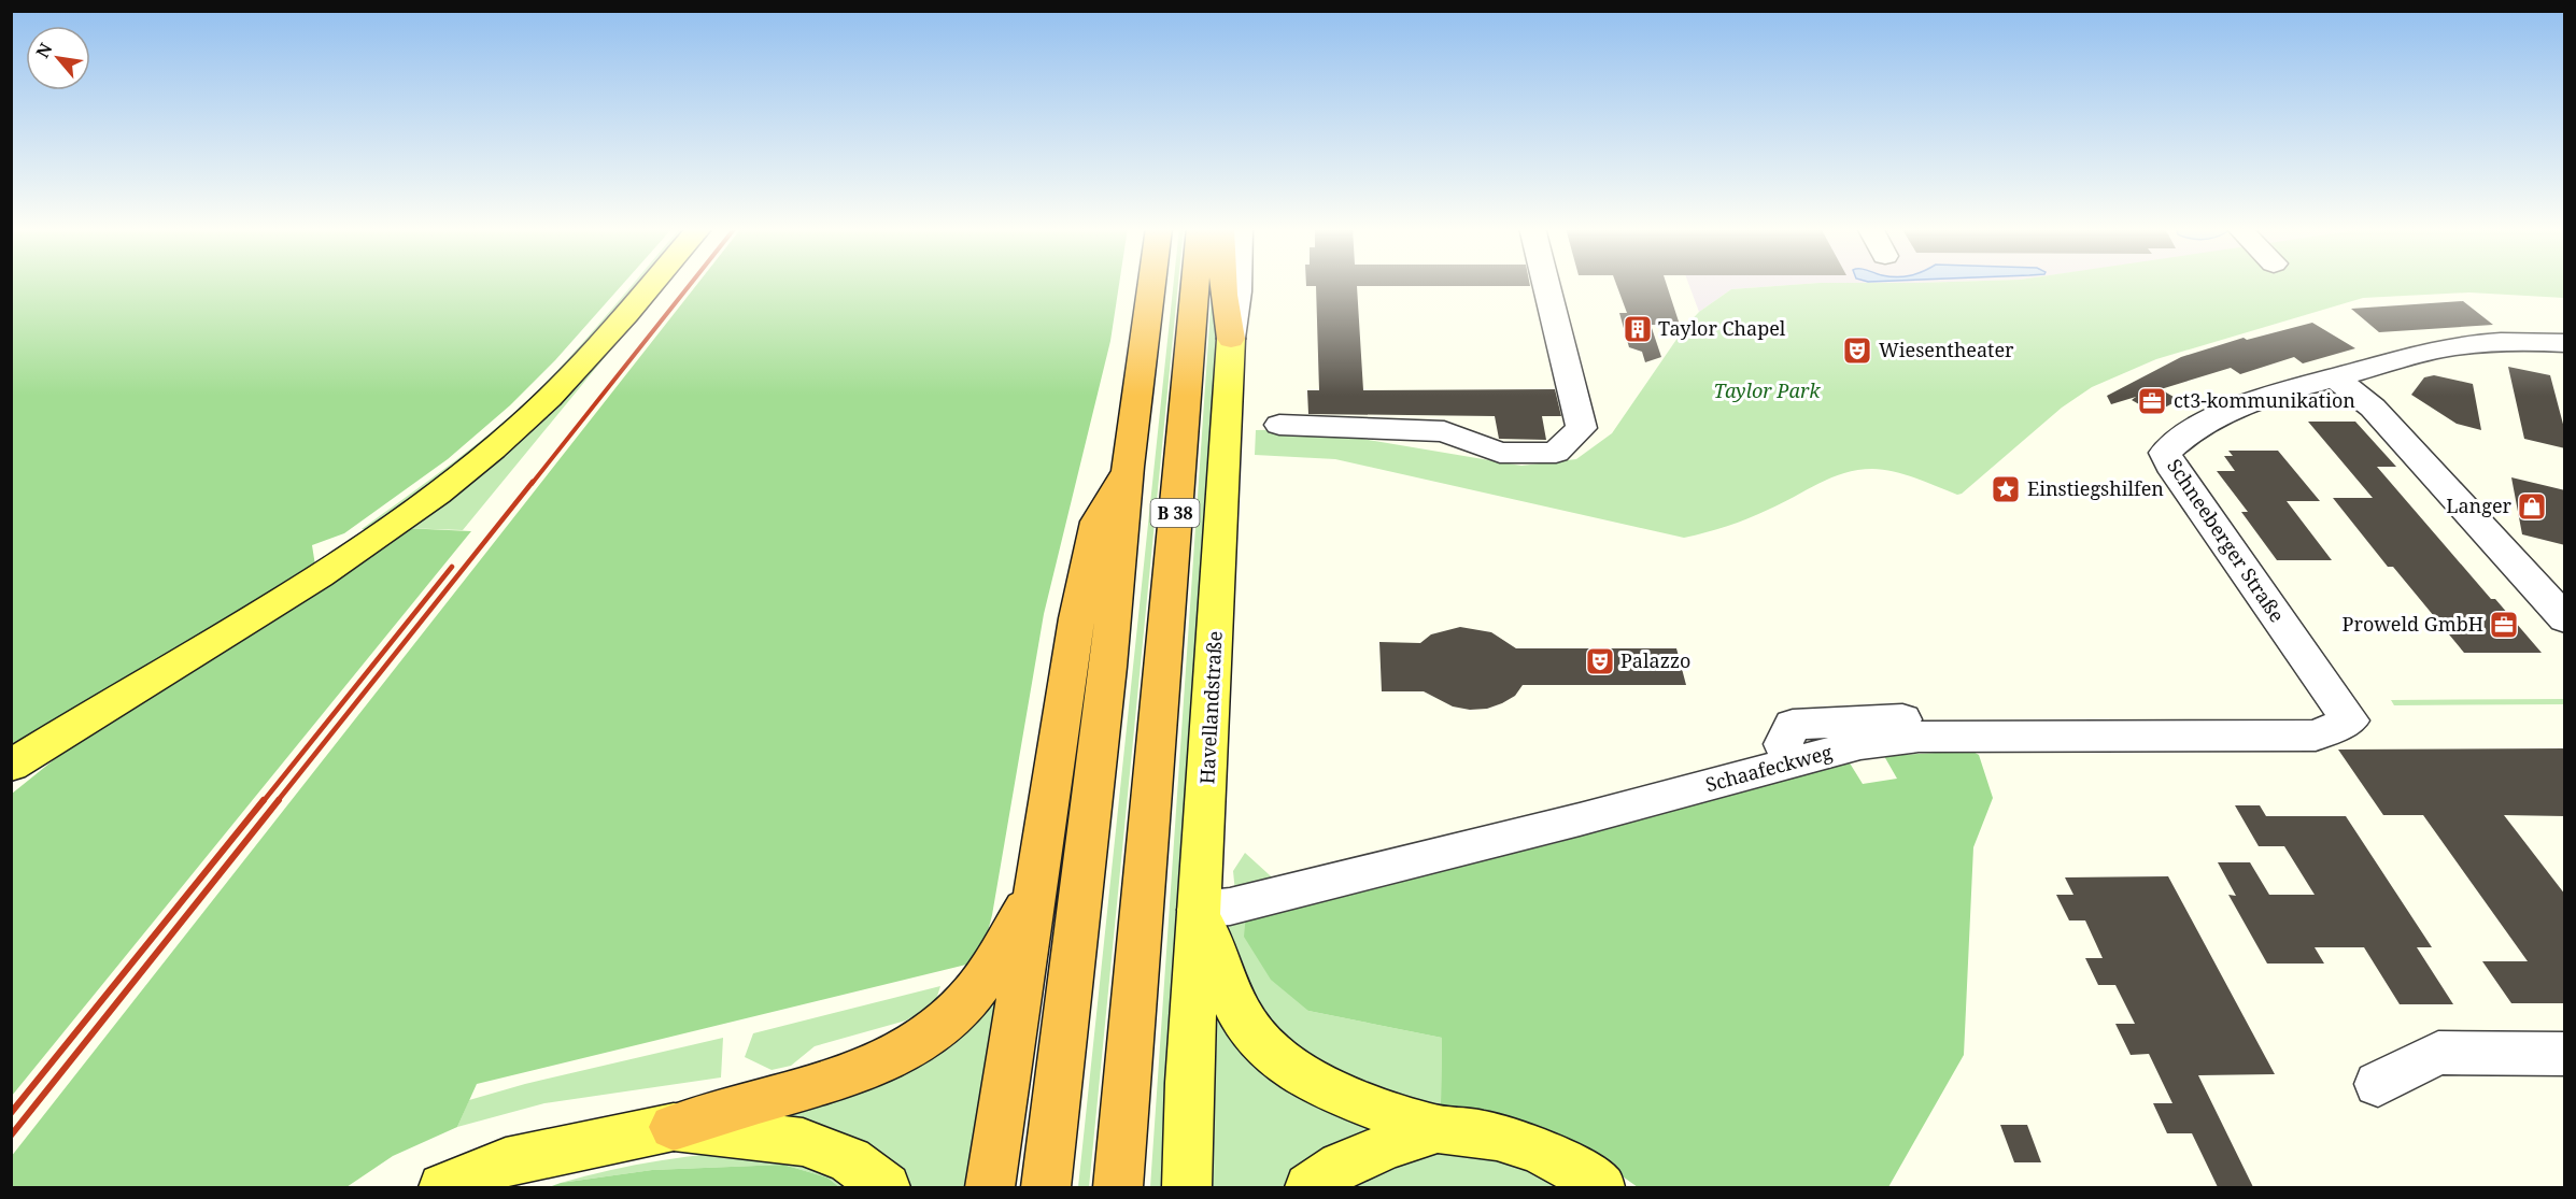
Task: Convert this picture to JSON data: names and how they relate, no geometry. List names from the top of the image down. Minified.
{"streets":{"highway":["B 38"],"main road":["Havellandstraße"],"street":["Schneeberger Straße","Schaafeckweg"]},"crossings":[["Schneeberger Straße","Schaafeckweg"],["Havellandstraße","Schaafeckweg"]],"parks":["Taylor Park"],"places":{"building":["Taylor Chapel"],"theatre":["Wiesentheater","Palazzo"],"office":["ct3-kommunikation","Proweld GmbH"],"place":["Einstiegshilfen"],"shop":["Langer"]},"north":"top left"}
